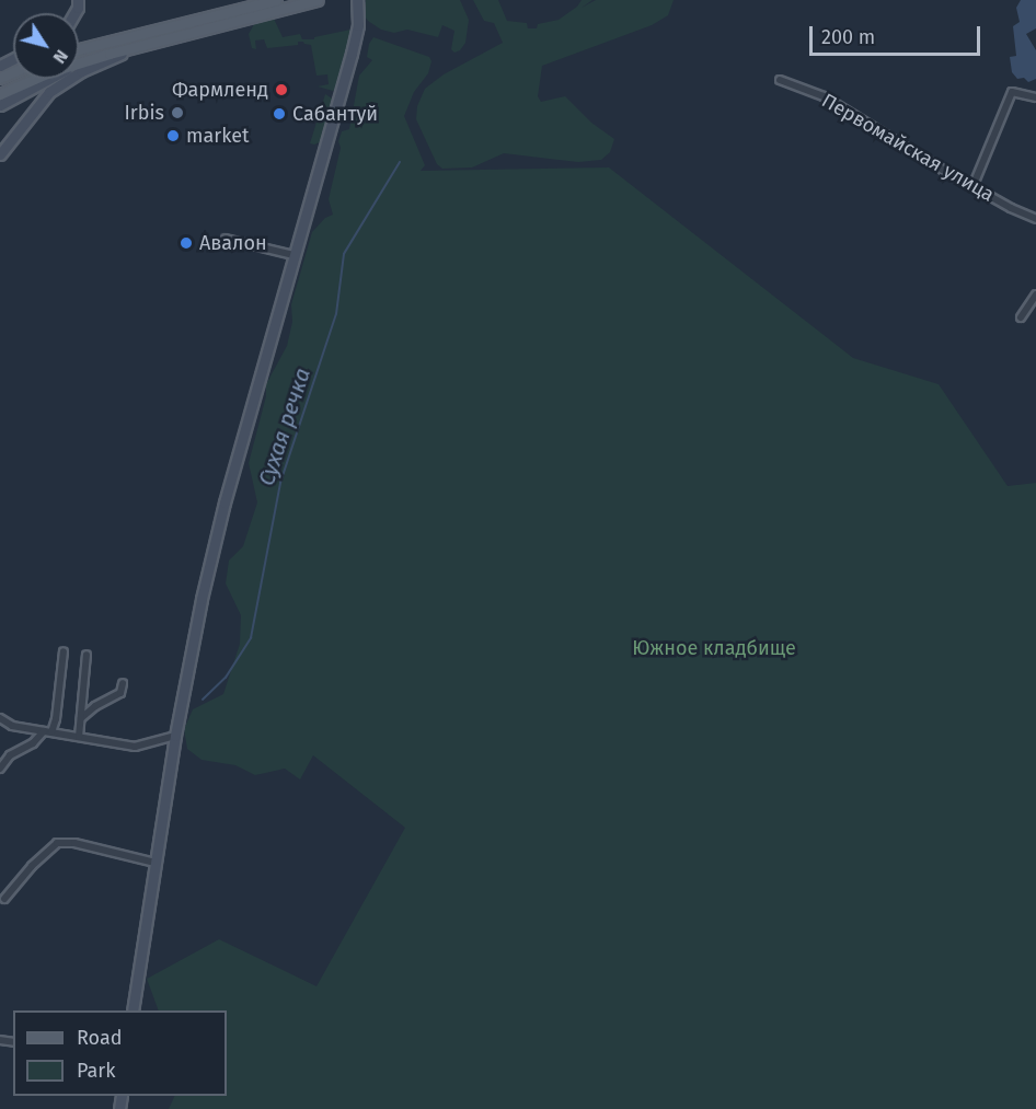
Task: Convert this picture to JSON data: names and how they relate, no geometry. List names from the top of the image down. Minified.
{"streets":{"street":["Первомайская улица"]},"water":["Сухая речка"],"parks":["Южное кладбище"],"places":["Фармленд","Irbis","Сабантуй","market","Авалон"],"legend":["Road","Park"],"scale_bar":"200 m","north":"bottom right"}
